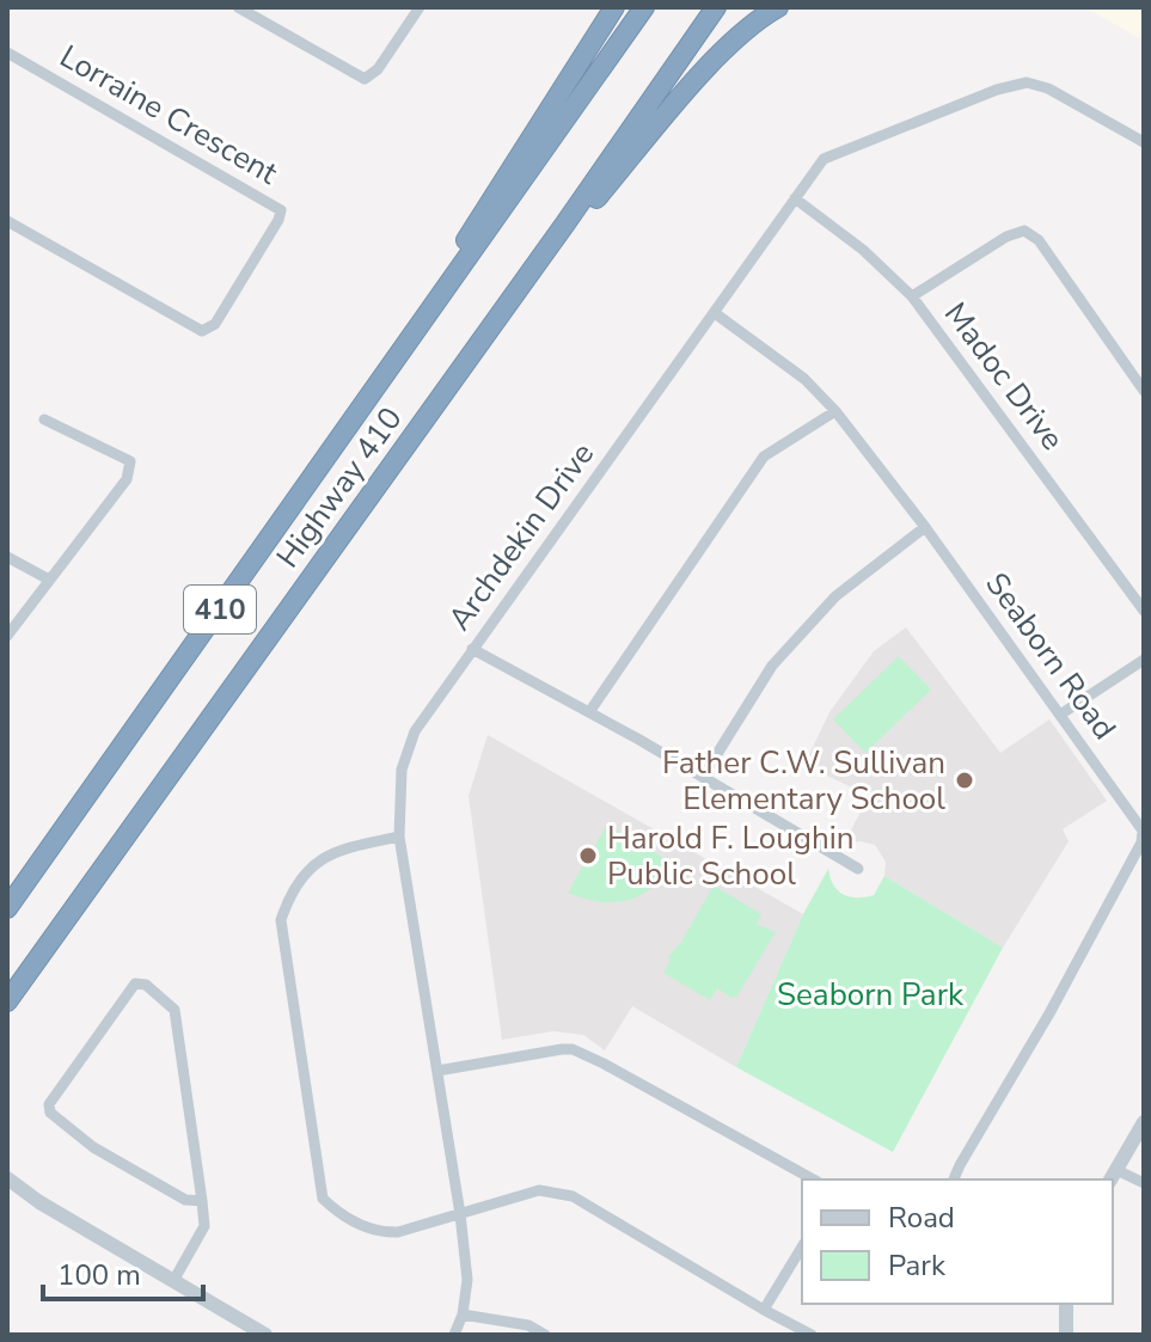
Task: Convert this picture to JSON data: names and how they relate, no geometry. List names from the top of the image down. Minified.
{"streets":{"highway":["Highway 410","410"],"street":["Lorraine Crescent","Madoc Drive","Archdekin Drive","Seaborn Road"]},"crossings":[["Madoc Drive","Archdekin Drive"],["Archdekin Drive","Seaborn Road"]],"parks":["Seaborn Park"],"places":["Father C.W. Sullivan Elementary School","Harold F. Loughin Public School"],"legend":["Road","Park"],"scale_bar":"100 m"}
